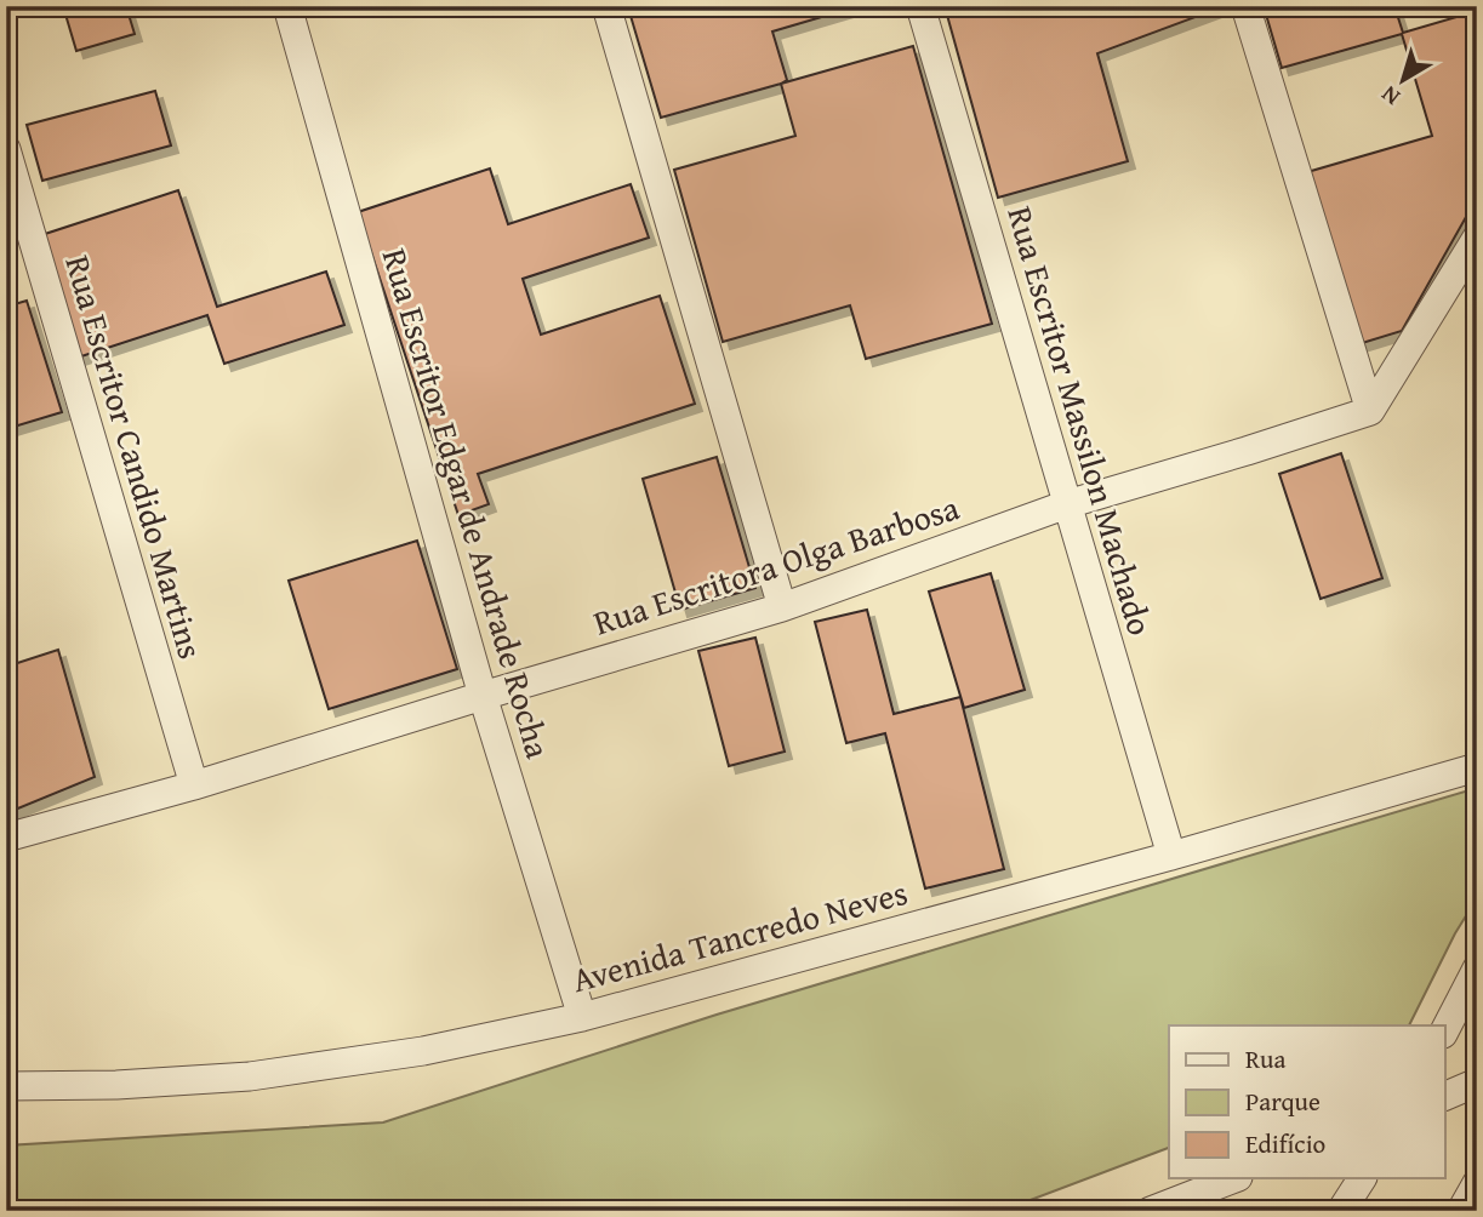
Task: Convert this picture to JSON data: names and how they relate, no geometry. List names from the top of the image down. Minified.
{"streets":{"street":["Rua Escritor Massilon Machado","Rua Escritor Candido Martins","Rua Escritor Edgar de Andrade Rocha","Rua Escritora Olga Barbosa","Avenida Tancredo Neves"]},"crossings":[["Rua Escritor Massilon Machado","Rua Escritora Olga Barbosa"],["Rua Escritor Massilon Machado","Avenida Tancredo Neves"],["Rua Escritor Candido Martins","Rua Escritora Olga Barbosa"],["Rua Escritor Edgar de Andrade Rocha","Rua Escritora Olga Barbosa"],["Rua Escritor Edgar de Andrade Rocha","Avenida Tancredo Neves"]],"legend":["Rua","Parque","Edifício"],"north":"bottom left"}
